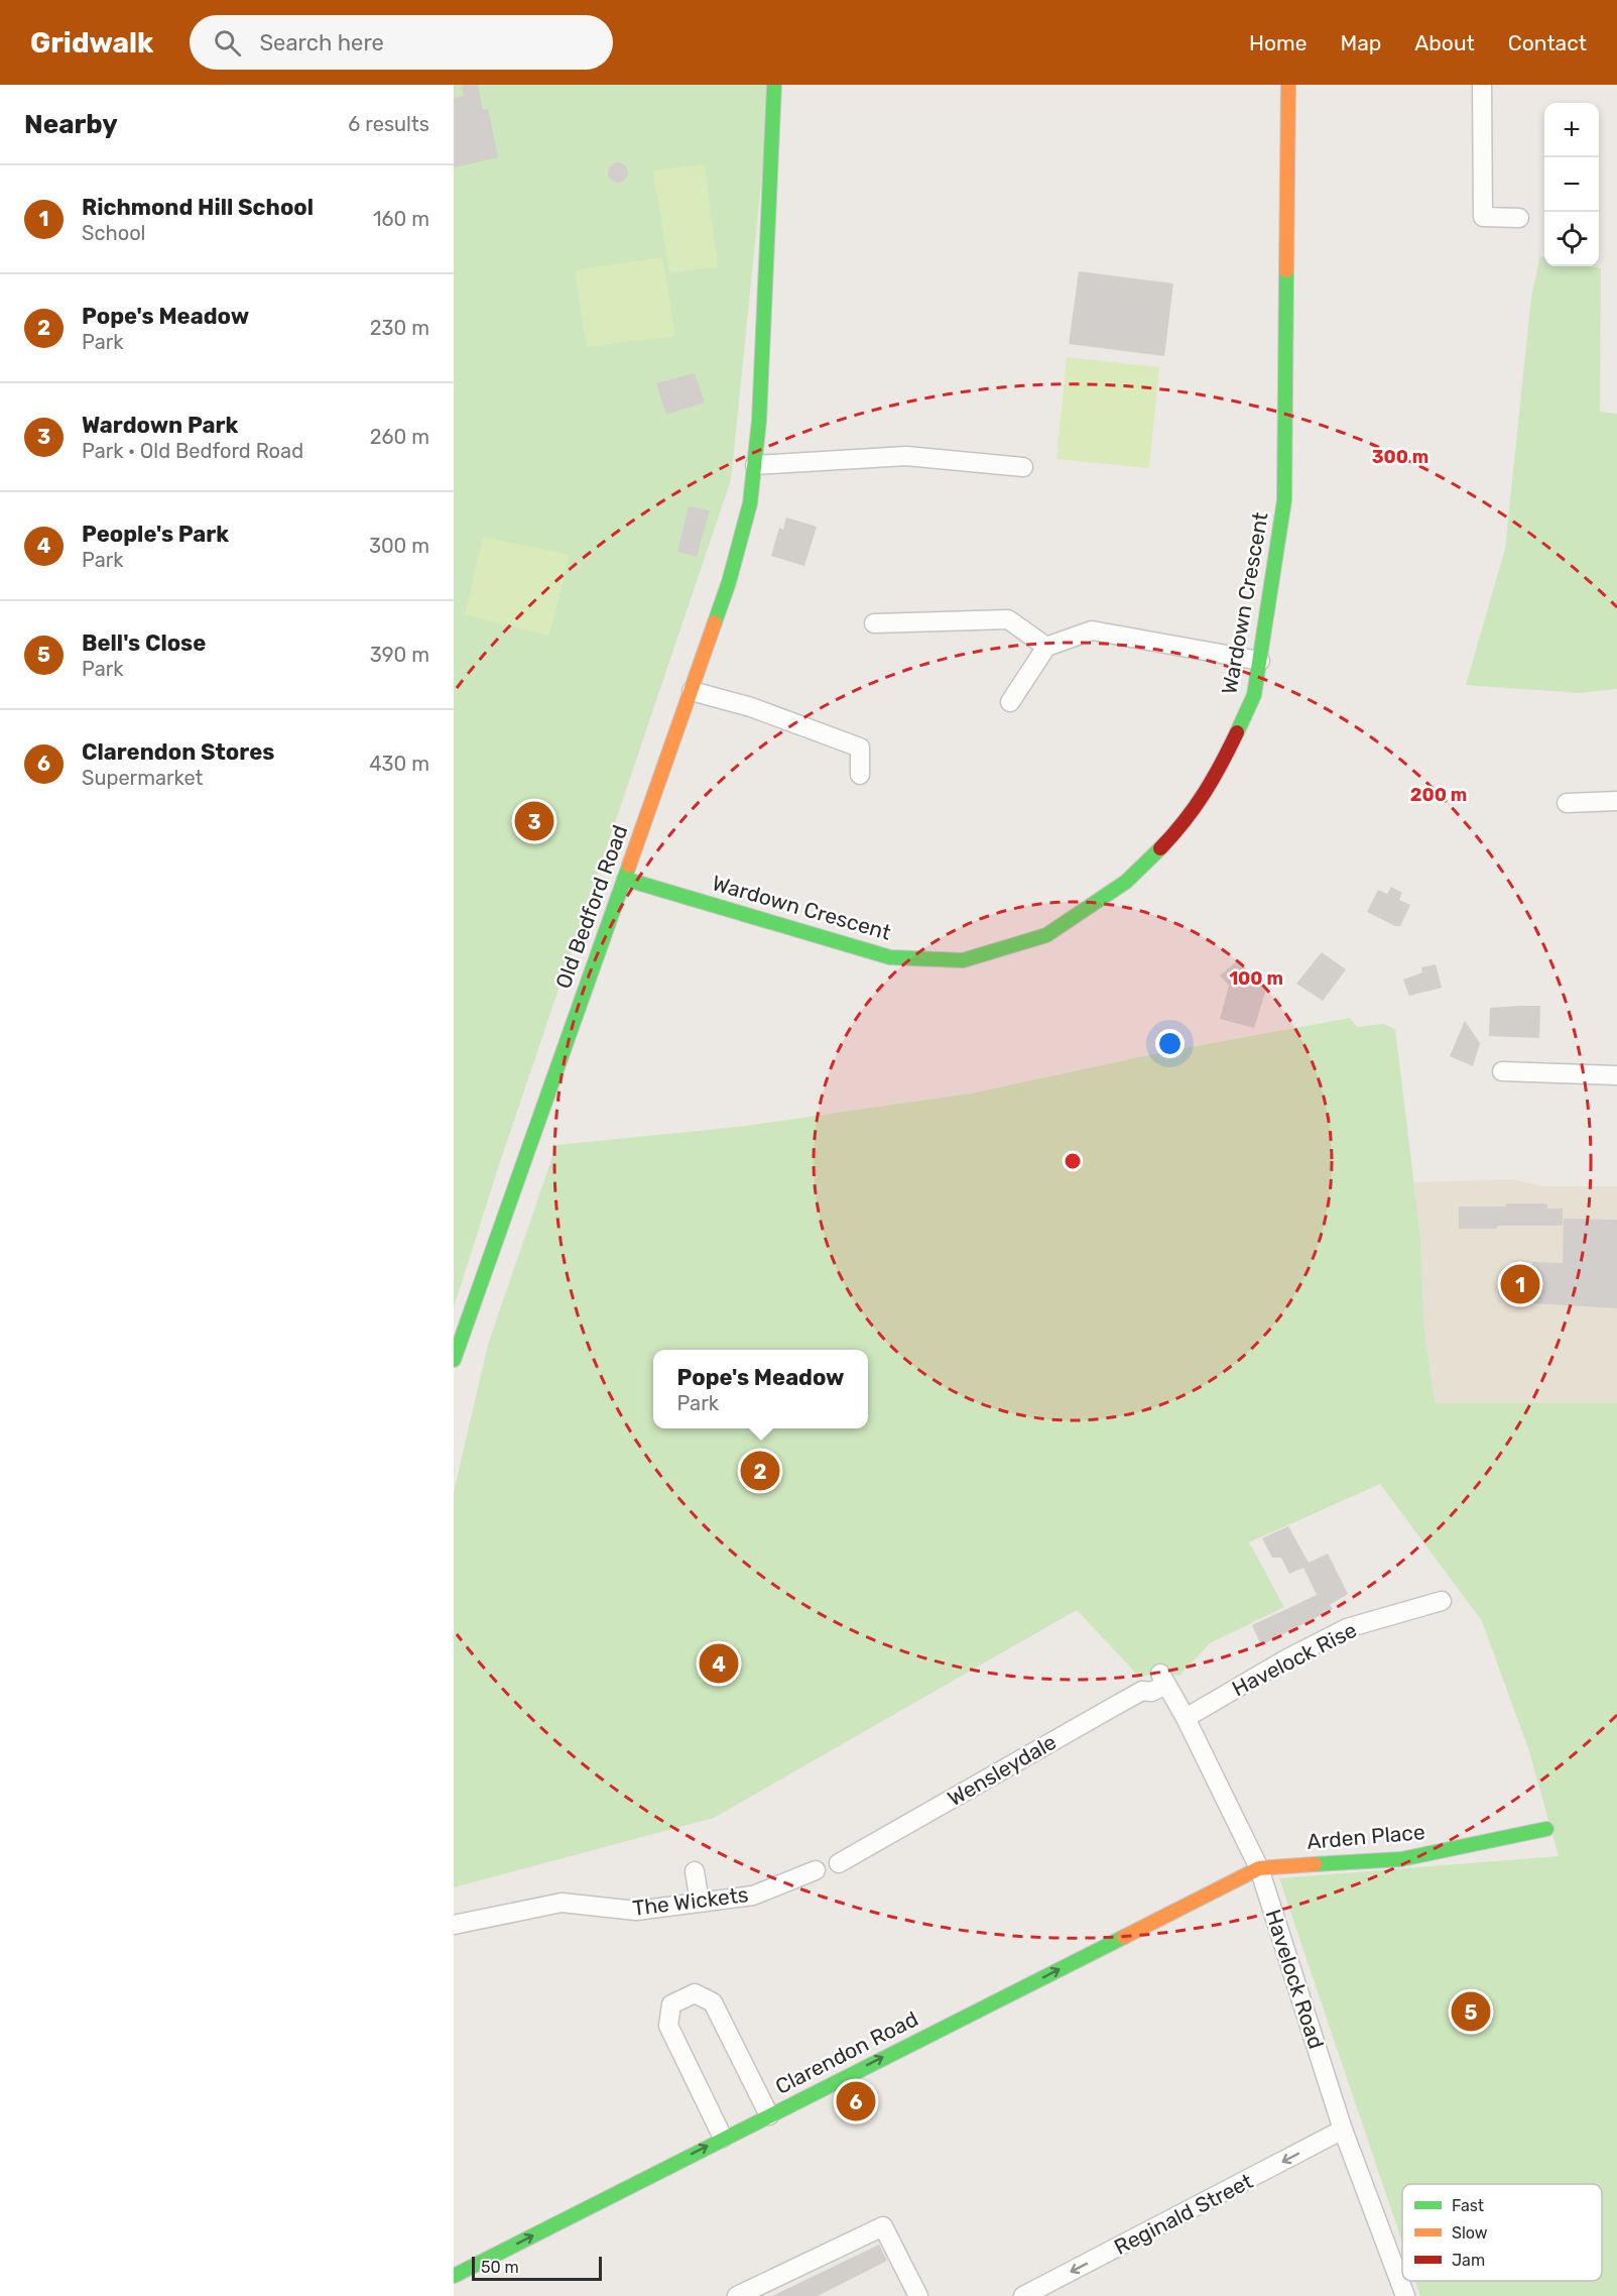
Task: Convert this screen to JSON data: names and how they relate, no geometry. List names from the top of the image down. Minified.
{"streets":{"street":["Wardown Crescent","Old Bedford Road","Havelock Rise","Wensleydale","Arden Place","The Wickets","Havelock Road","Clarendon Road","Reginald Street"]},"crossings":[["Wardown Crescent","Old Bedford Road"],["Havelock Rise","Havelock Road"],["Wensleydale","Havelock Road"],["Arden Place","Havelock Road"],["Arden Place","Clarendon Road"],["Havelock Road","Clarendon Road"],["Havelock Road","Reginald Street"]],"one_way":["Clarendon Road","Reginald Street"],"legend":["Fast","Slow","Jam"],"scale_bar":"50 m","page":{"header":"Gridwalk","search":"Search here","nav":["Home","Map","About","Contact"],"heading":["Nearby","6 results"],"map_buttons":["+","−"],"list":[{"mark":"1","name":"Richmond Hill School","note":"School","value":"160 m"},{"mark":"2","name":"Pope's Meadow","note":"Park","value":"230 m"},{"mark":"3","name":"Wardown Park","note":"Park · Old Bedford Road","value":"260 m"},{"mark":"4","name":"People's Park","note":"Park","value":"300 m"},{"mark":"5","name":"Bell's Close","note":"Park","value":"390 m"},{"mark":"6","name":"Clarendon Stores","note":"Supermarket","value":"430 m"}],"pins":["3","1","2","4","5","6"],"popup":["Pope's Meadow","Park"],"scale":"50 m"},"rings":["300 m","200 m","100 m"]}
